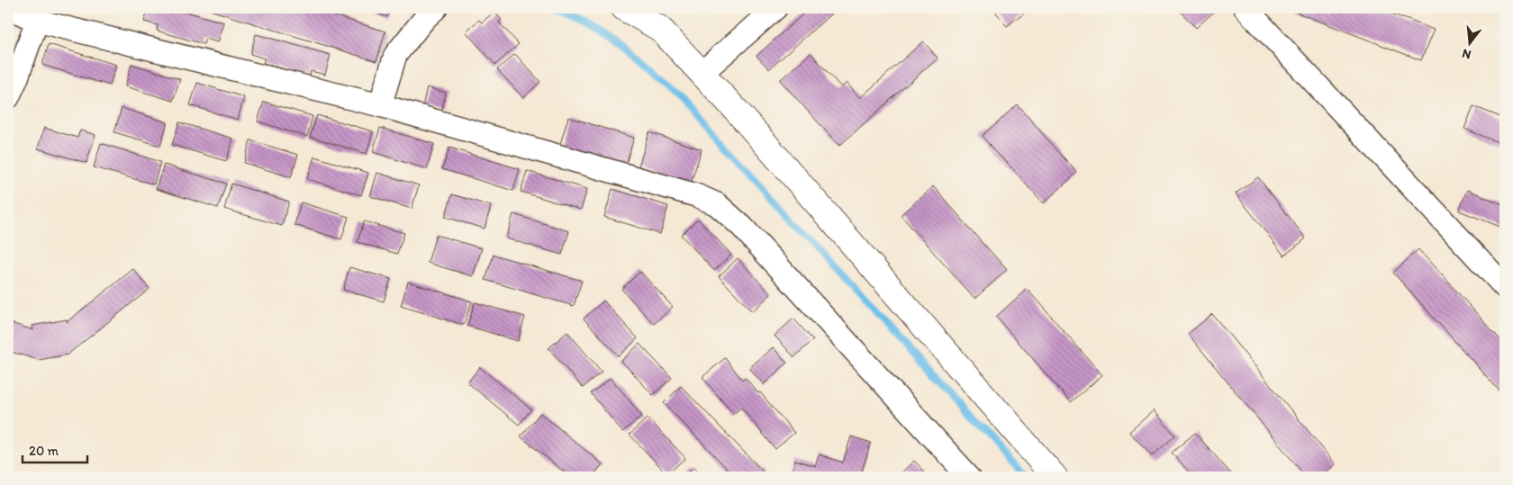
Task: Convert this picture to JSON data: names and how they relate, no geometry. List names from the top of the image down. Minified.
{"scale_bar":"20 m","north":"bottom"}
